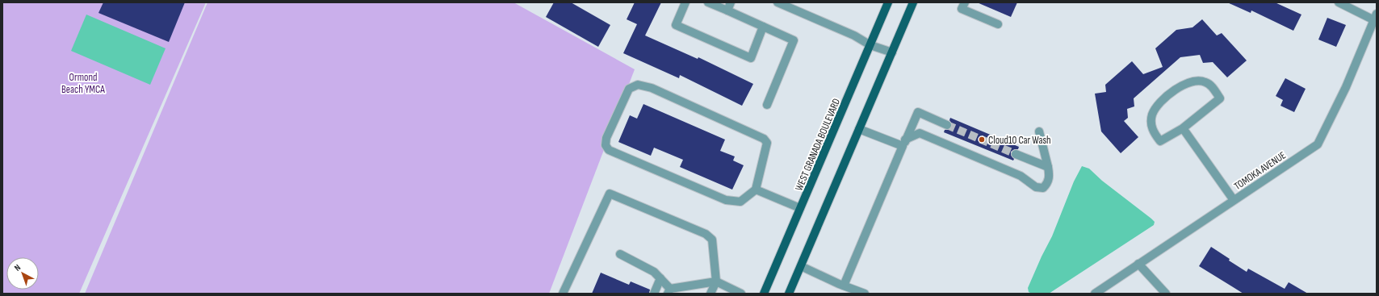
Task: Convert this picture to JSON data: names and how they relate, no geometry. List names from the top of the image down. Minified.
{"streets":{"main road":["WEST GRANADA BOULEVARD"],"street":["TOMOKA AVENUE"]},"parks":["Ormond Beach YMCA"],"places":["Cloud10 Car Wash"],"north":"top left"}
